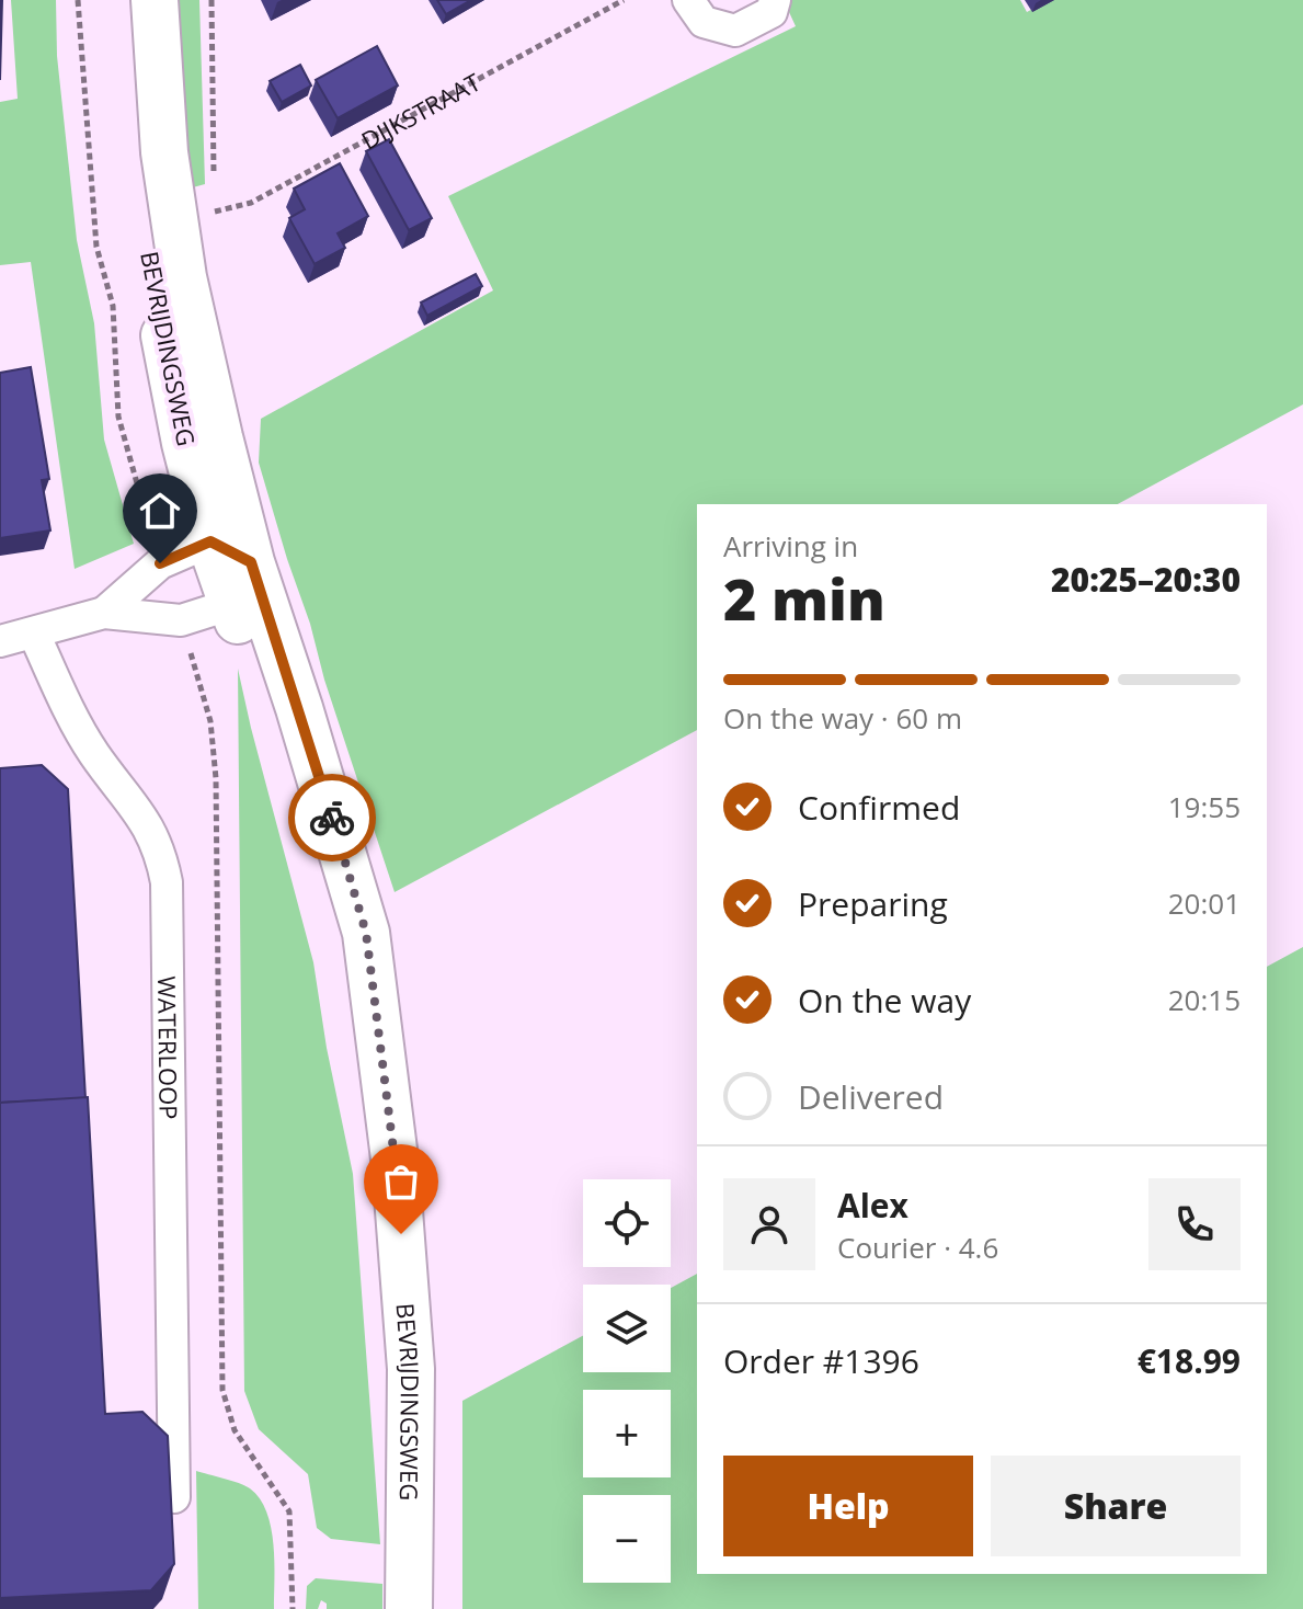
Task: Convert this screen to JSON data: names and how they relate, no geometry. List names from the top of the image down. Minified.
{"streets":{"main road":["BEVRIJDINGSWEG"],"street":["WATERLOOP"],"path":["DIJKSTRAAT"]},"page":{"heading":["2 min","Arriving in","20:25–20:30"],"panel":["Alex","Courier · 4.6","Order #1396","€18.99"],"bar":"On the way · 60 m","list":[["Confirmed","19:55"],["Preparing","20:01"],["On the way","20:15"],"Delivered"],"map_buttons":["+","−"],"buttons":["Help","Share"]}}
